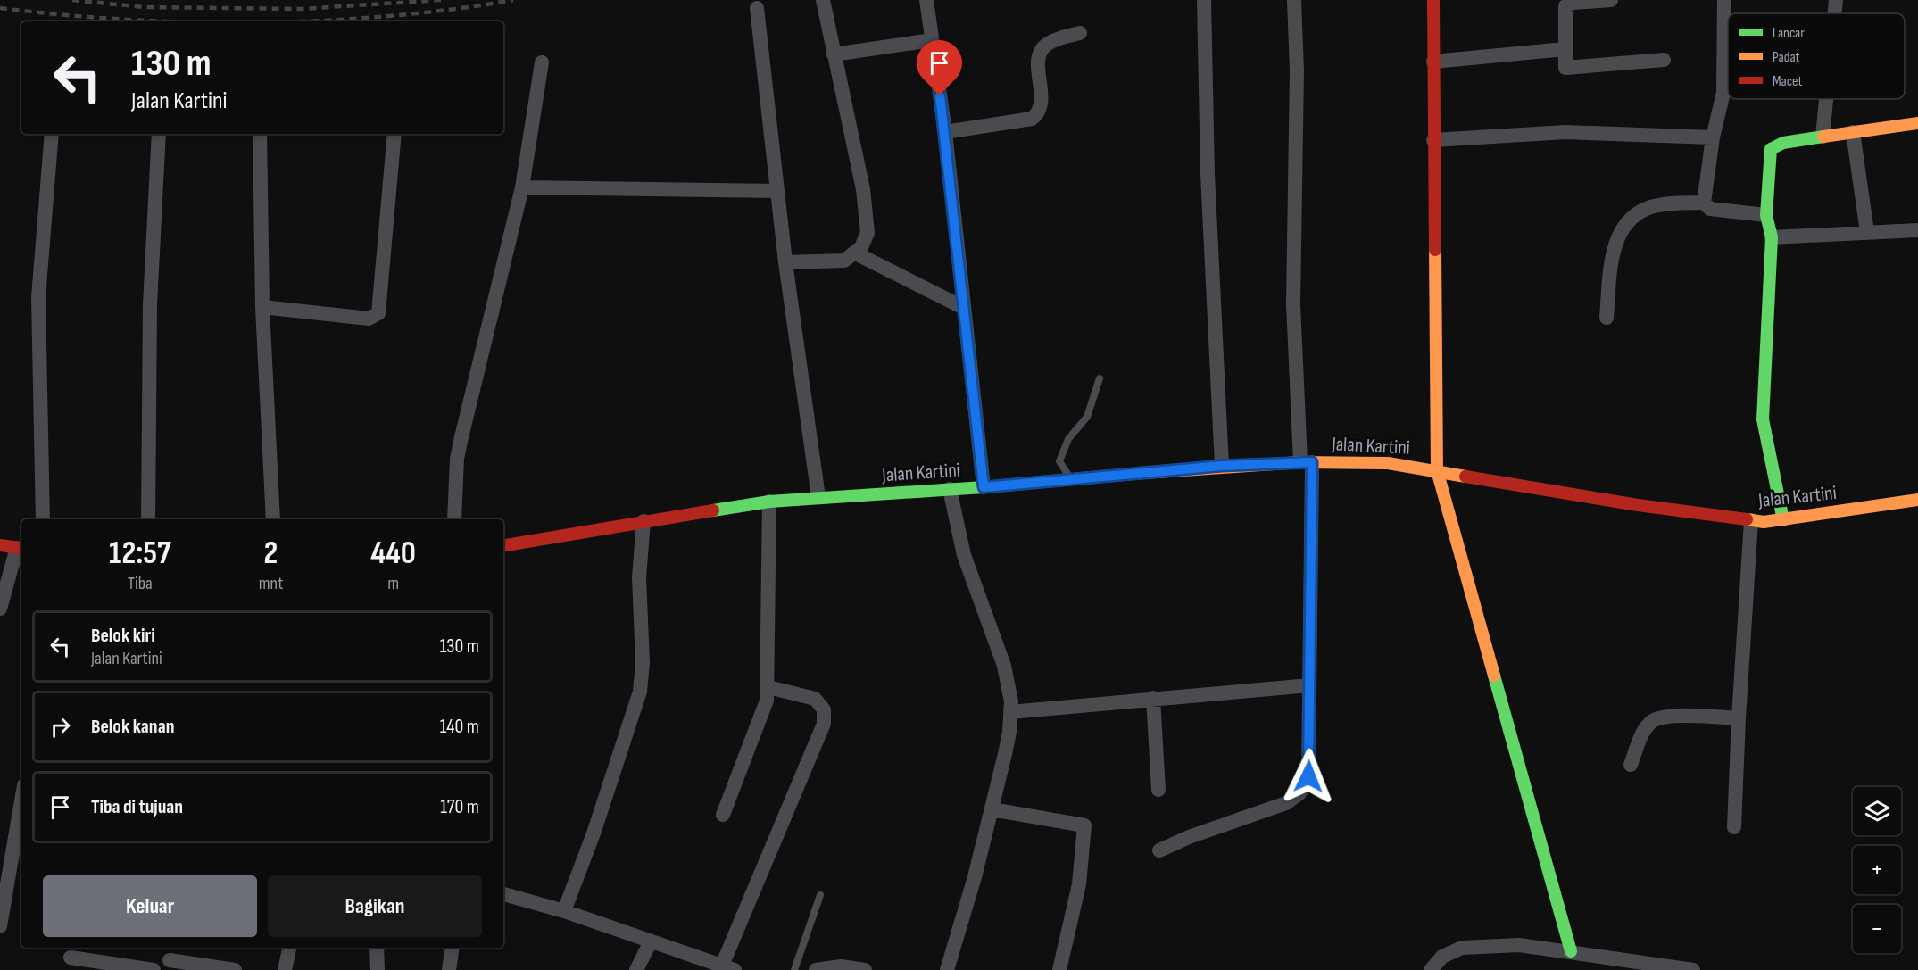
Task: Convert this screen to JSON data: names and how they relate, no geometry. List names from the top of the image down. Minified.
{"streets":{"street":["Jalan Kartini"]},"legend":["Lancar","Padat","Macet"],"page":{"turn":["130 m","Jalan Kartini"],"eta":["12:57","Tiba","2","mnt","440","m"],"list":[{"name":"Belok kiri","note":"Jalan Kartini","value":"130 m"},{"name":"Belok kanan","value":"140 m"},{"name":"Tiba di tujuan","value":"170 m"}],"map_buttons":["+","−"],"buttons":["Keluar","Bagikan"]}}
